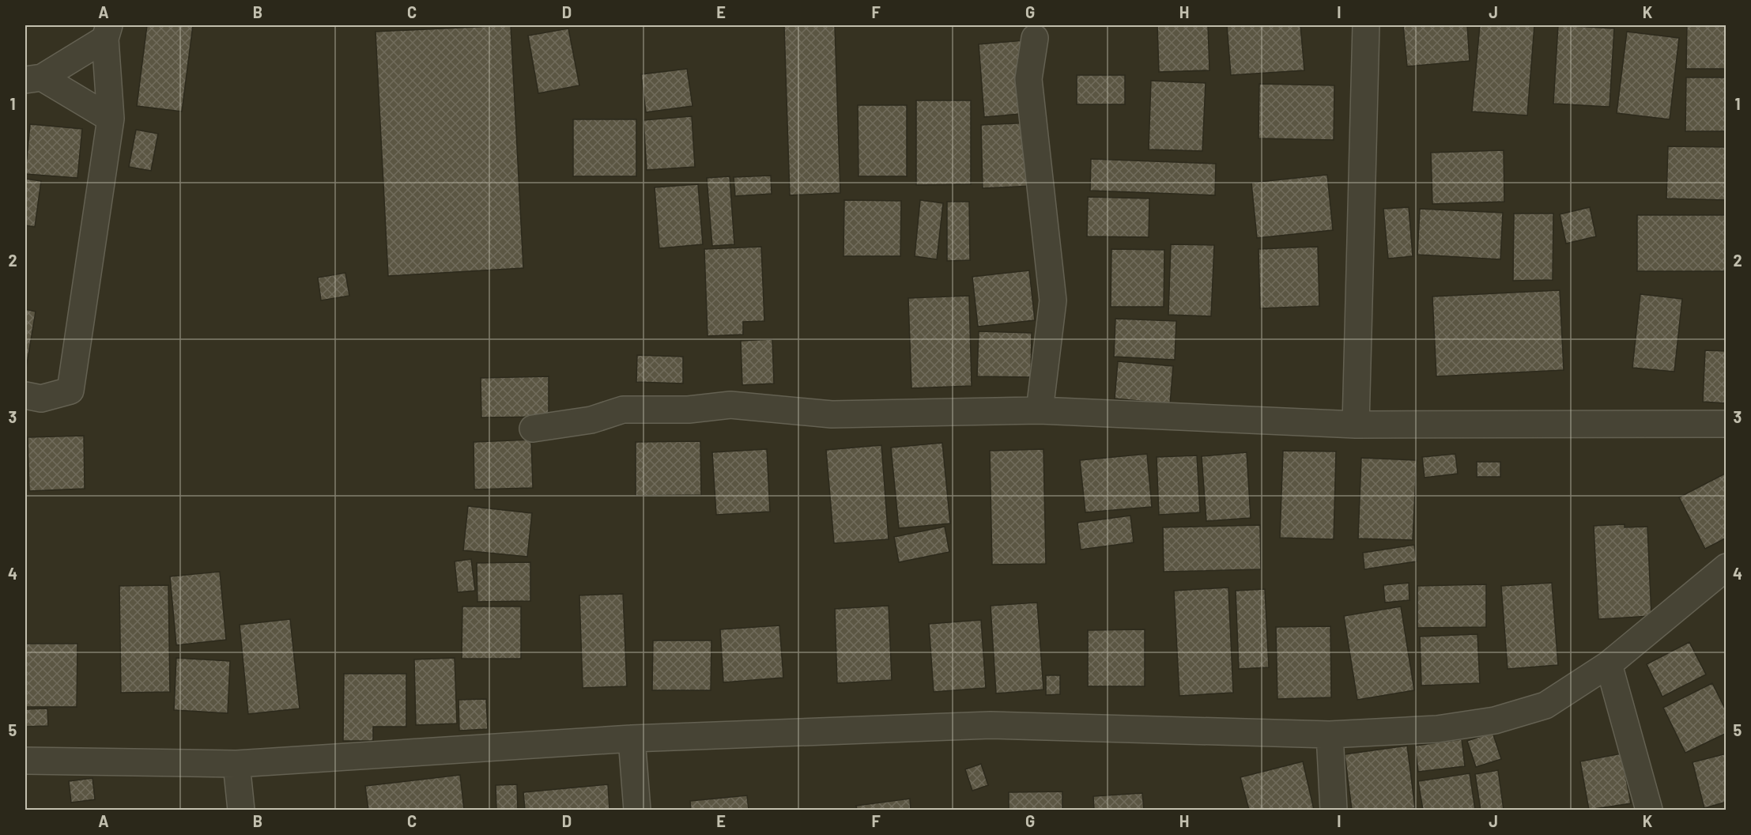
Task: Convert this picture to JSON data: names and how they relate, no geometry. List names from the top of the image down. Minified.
{"grid":{"columns":["A","B","C","D","E","F","G","H","I","J","K"],"rows":["1","2","3","4","5"]}}
